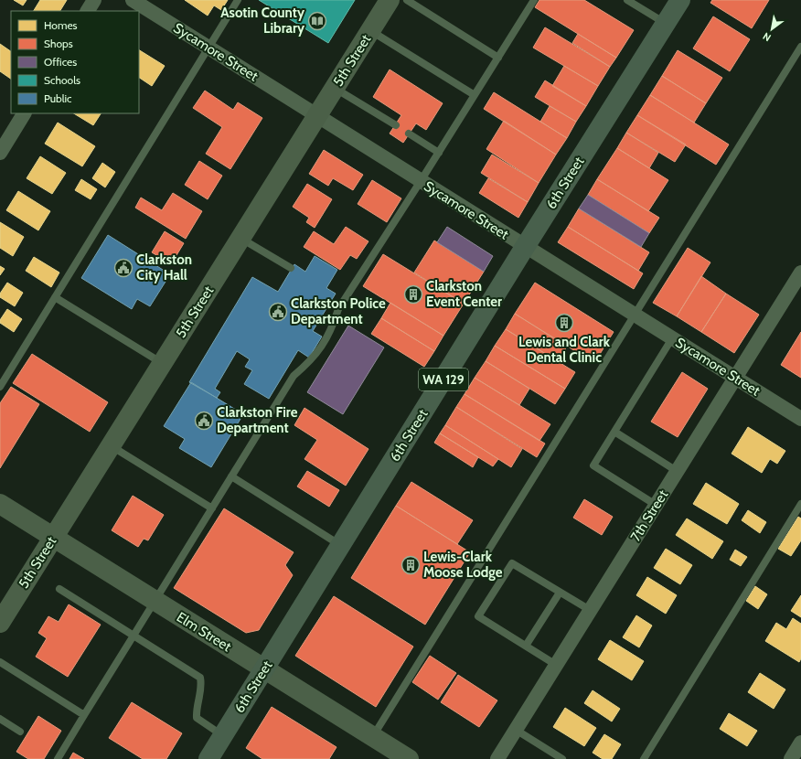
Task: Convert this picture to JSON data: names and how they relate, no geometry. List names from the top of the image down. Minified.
{"streets":{"main road":["6th Street","WA 129"],"street":["Sycamore Street","5th Street","7th Street","Elm Street"]},"crossings":[["Sycamore Street","5th Street"],["Sycamore Street","6th Street"],["Sycamore Street","7th Street"],["5th Street","Elm Street"],["6th Street","Elm Street"]],"places":{"library":["Asotin County Library"],"public building":["Clarkston City Hall","Clarkston Police Department","Clarkston Fire Department"],"building":["Clarkston Event Center","Lewis and Clark Dental Clinic","Lewis-Clark Moose Lodge"]},"legend":["Homes","Shops","Offices","Schools","Public"],"north":"bottom left"}
